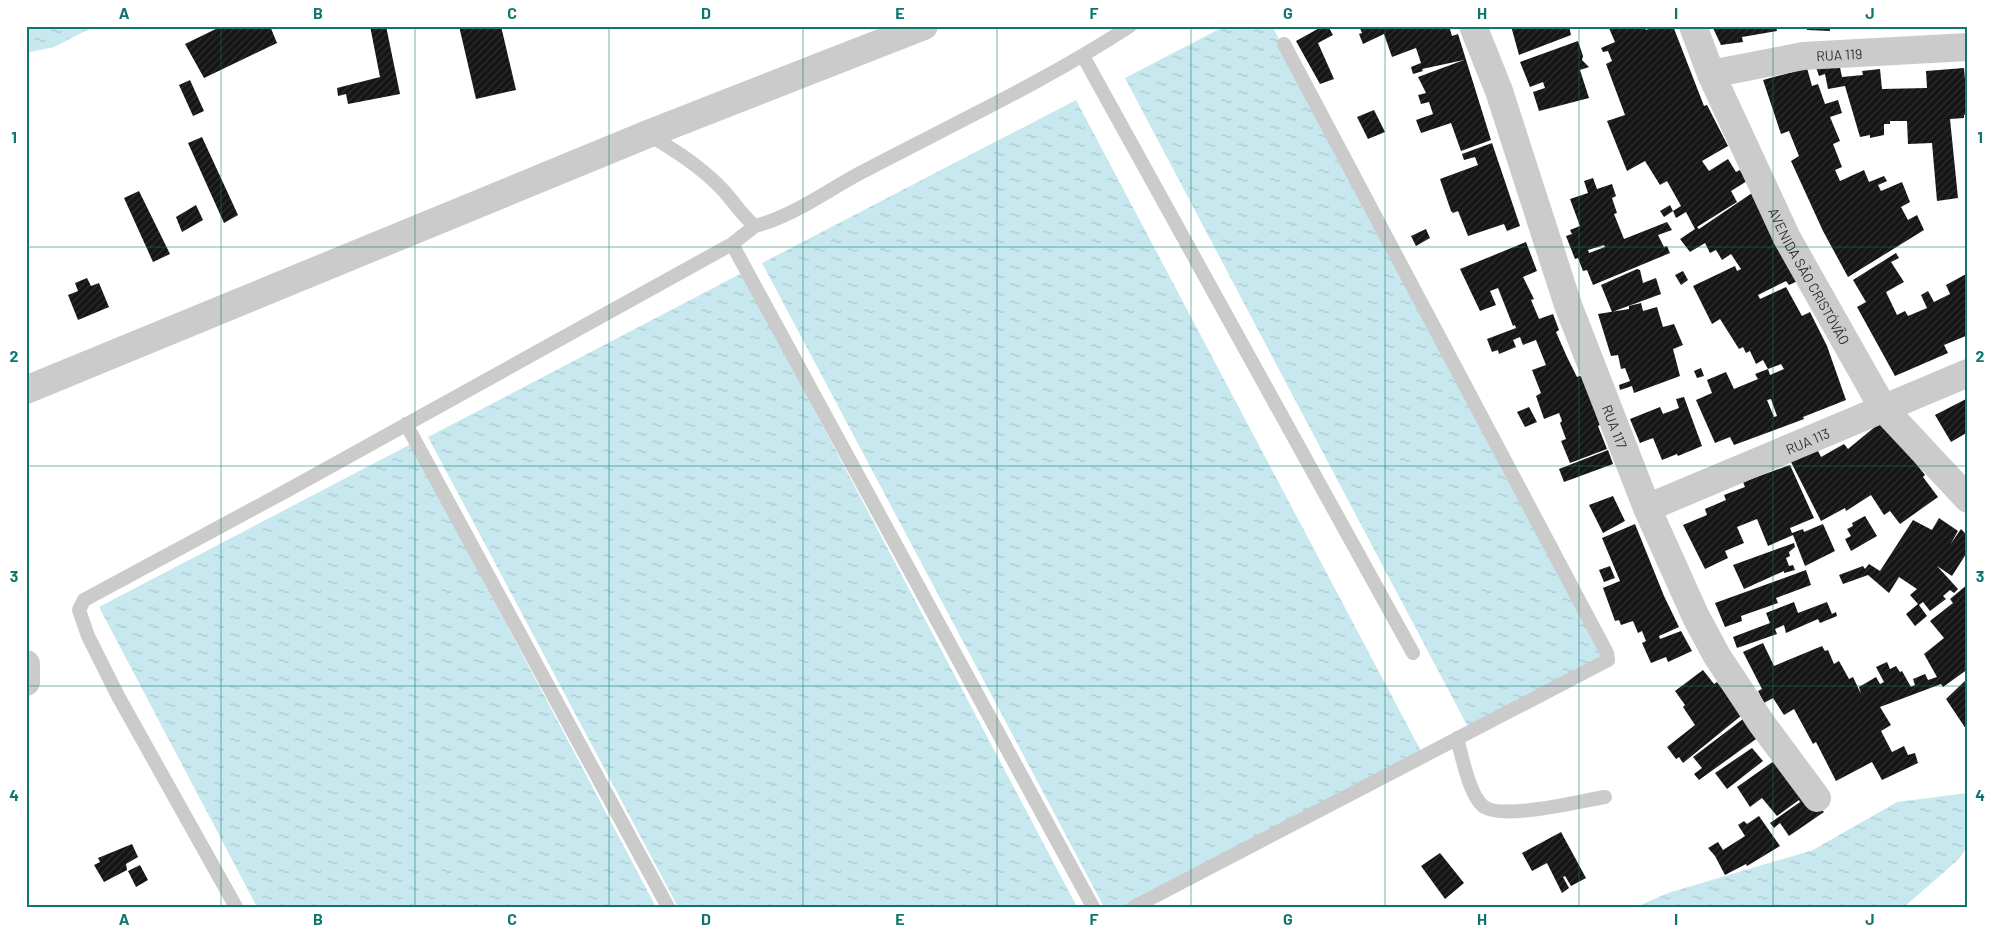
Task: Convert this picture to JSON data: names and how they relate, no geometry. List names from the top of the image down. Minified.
{"streets":{"street":["RUA 119","AVENIDA SÃO CRISTÓVÃO","RUA 117","RUA 113"]},"crossings":[["RUA 119","AVENIDA SÃO CRISTÓVÃO"],["AVENIDA SÃO CRISTÓVÃO","RUA 113"],["RUA 117","RUA 113"]],"grid":{"columns":["A","B","C","D","E","F","G","H","I","J"],"rows":["1","2","3","4"]}}
